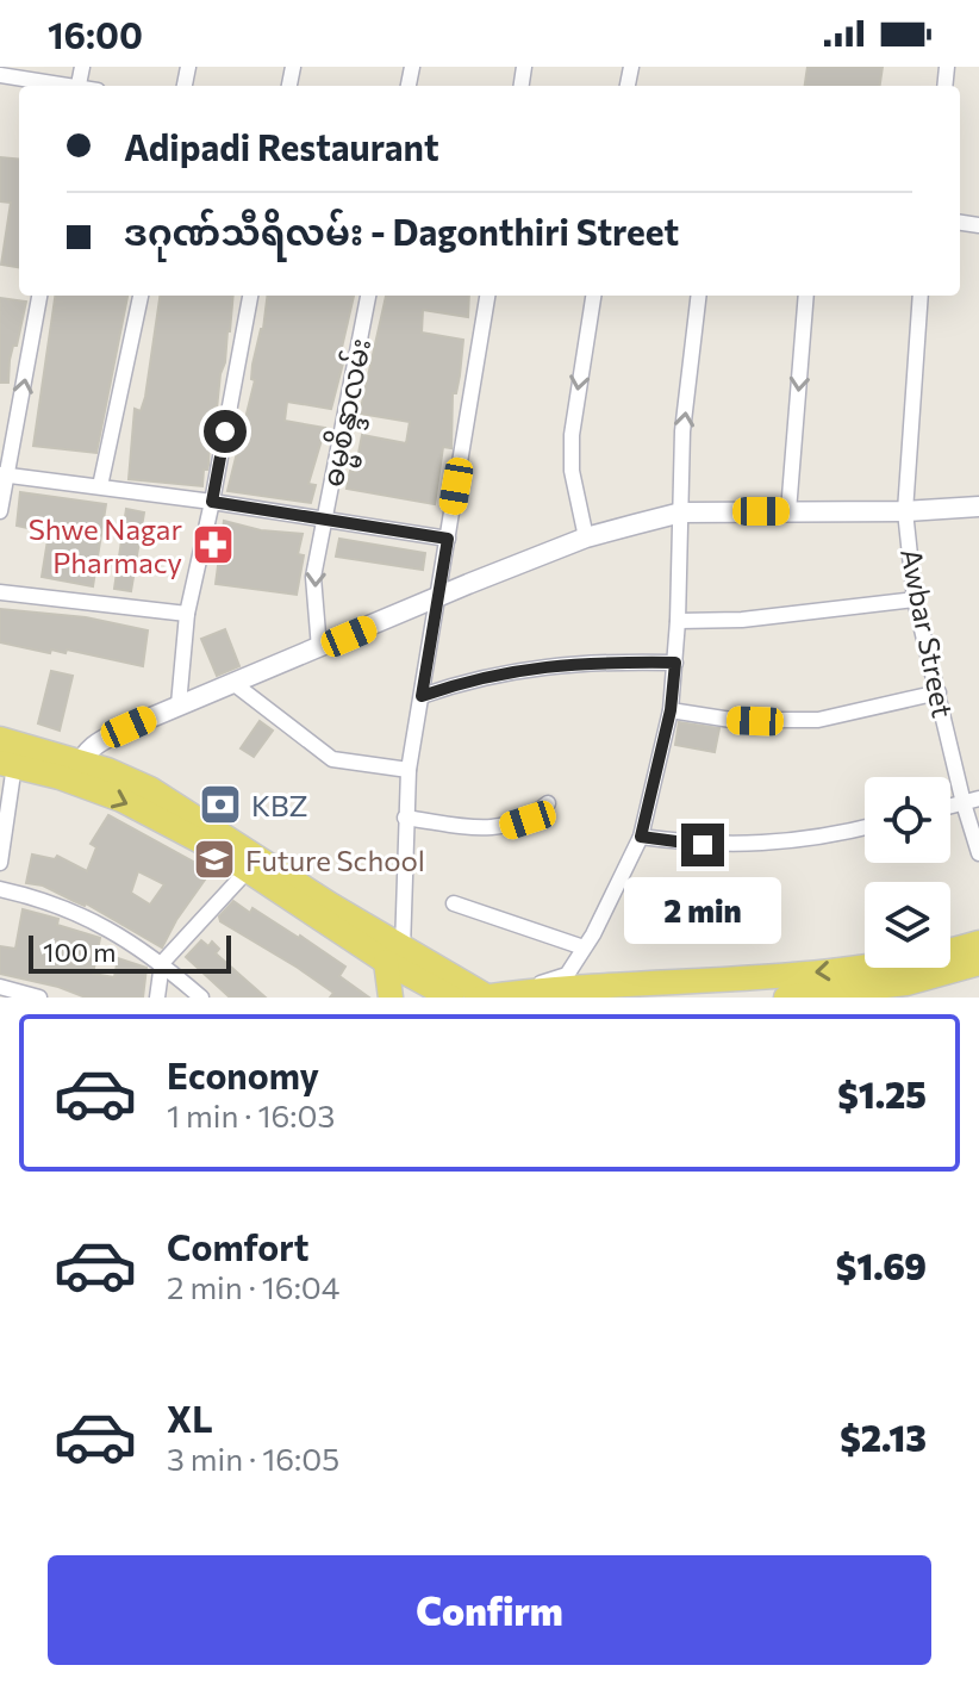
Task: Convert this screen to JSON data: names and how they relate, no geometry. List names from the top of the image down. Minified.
{"streets":{"street":["ဓမ္မစိန္ဒာလမ်း","Awbar Street"]},"places":{"pharmacy":["Shwe Nagar Pharmacy"],"bank":["KBZ"],"school or university":["Future School"]},"scale_bar":"100 m","page":{"status":"16:00","banner":["Adipadi Restaurant","ဒဂုဏ်သီရိလမ်း - Dagonthiri Street"],"bubble":"2 min","scale":"100 m","list":[{"name":"Economy","note":"1 min · 16:03","value":"$1.25"},{"name":"Comfort","note":"2 min · 16:04","value":"$1.69"},{"name":"XL","note":"3 min · 16:05","value":"$2.13"}],"buttons":"Confirm"}}
